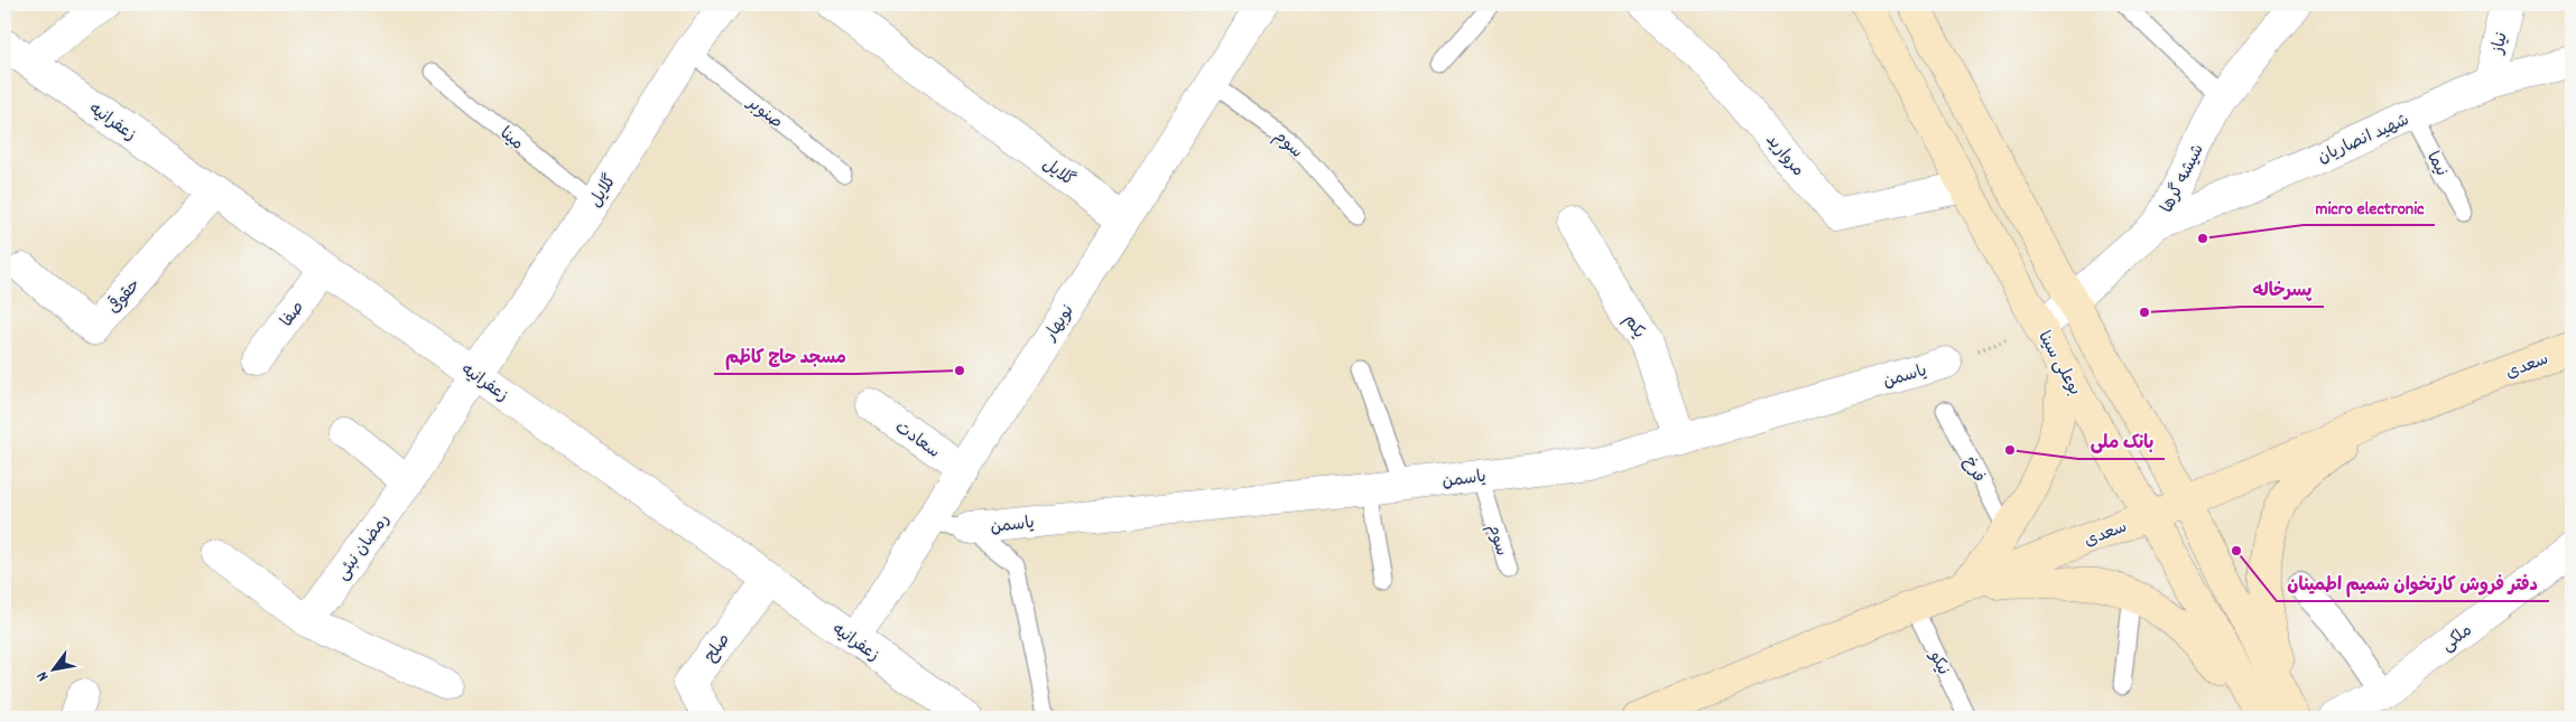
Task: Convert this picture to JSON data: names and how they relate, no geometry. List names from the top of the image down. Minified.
{"streets":{"main road":["بوعلی سینا","سعدی"],"street":["نیاز","زعفرانیه","شهید انصاریان","مروارید","گلایل","شیشه گرها","حقوقی","صفا","نوبهار","یکم","یاسمن","سعادت","رمضان نبئی","ملکی","صلح"],"lane":["صنوبر","مینا","سوم","نیما","فرخ","نیکو"]},"crossings":[["نیاز","شهید انصاریان"],["صنوبر","گلایل"],["زعفرانیه","گلایل"],["زعفرانیه","حقوقی"],["زعفرانیه","صفا"],["زعفرانیه","نوبهار"],["زعفرانیه","رمضان نبئی"],["زعفرانیه","صلح"],["مینا","گلایل"],["شهید انصاریان","نیما"],["شهید انصاریان","شیشه گرها"],["سوم","نوبهار"],["سوم","یاسمن"],["مروارید","بوعلی سینا"],["گلایل","نوبهار"],["گلایل","رمضان نبئی"],["شیشه گرها","بوعلی سینا"],["نوبهار","سعادت"],["یکم","یاسمن"],["بوعلی سینا","سعدی"],["سعدی","نیکو"]],"places":["micro electronic","پسرخاله","مسجد حاج کاظم","بانک ملی","دفتر فروش کارتخوان شمیم اطمینان"],"north":"bottom left"}
